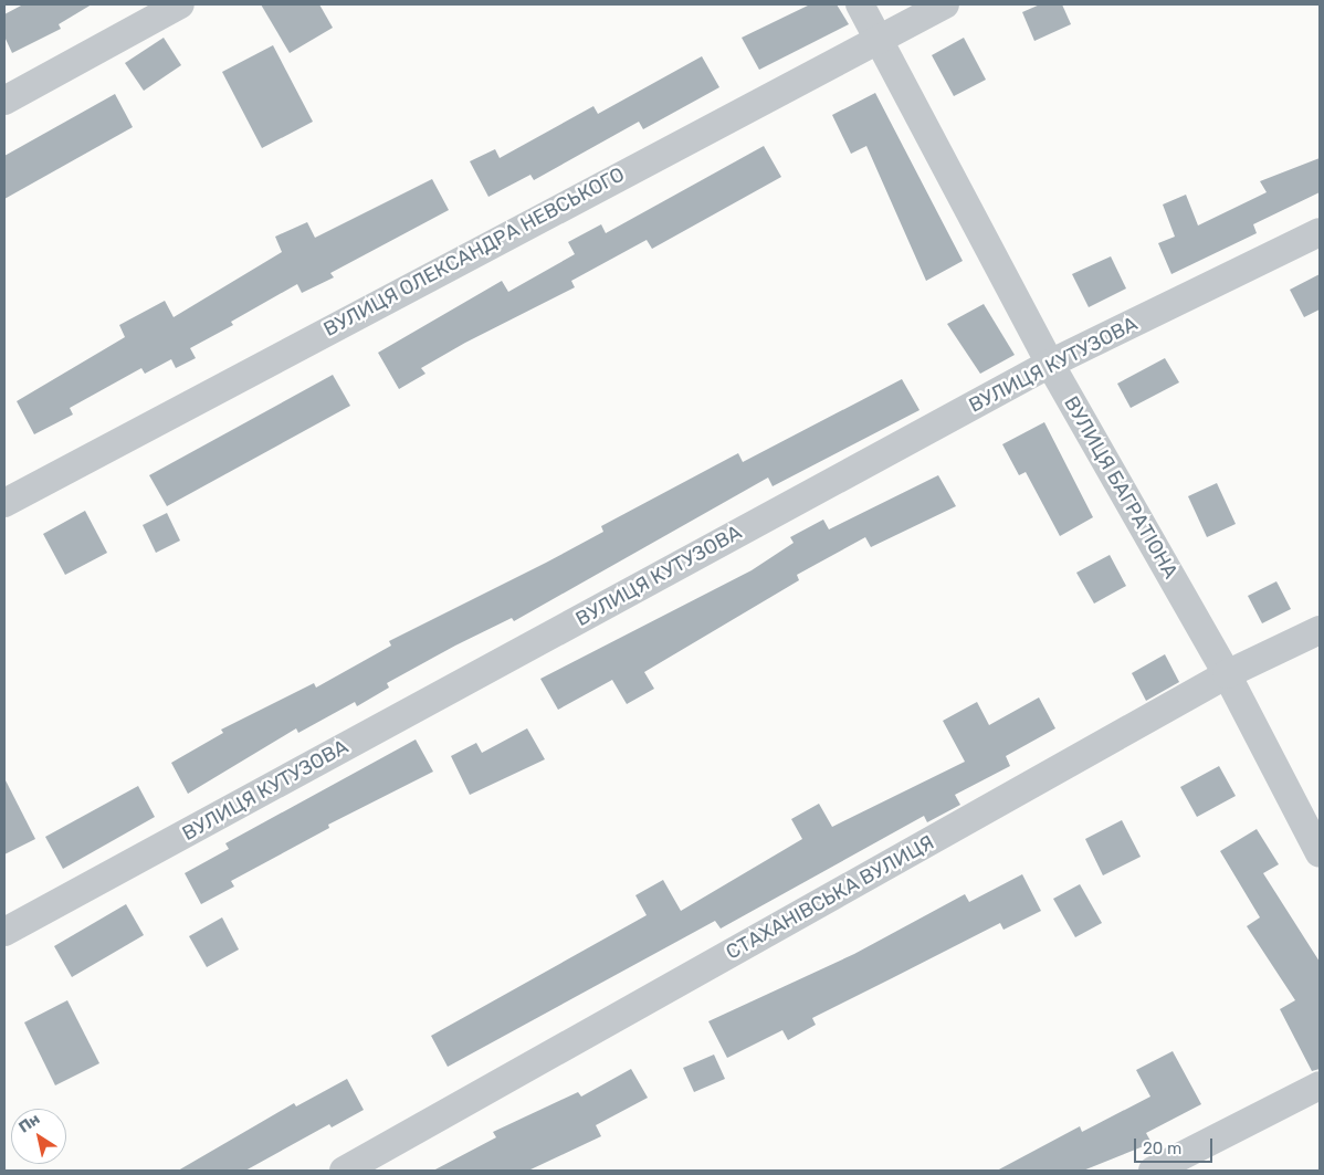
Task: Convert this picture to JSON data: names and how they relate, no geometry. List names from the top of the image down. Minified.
{"streets":{"street":["ВУЛИЦЯ ОЛЕКСАНДРА НЕВСЬКОГО","ВУЛИЦЯ КУТУЗОВА","ВУЛИЦЯ БАГРАТІОНА","СТАХАНІВСЬКА ВУЛИЦЯ"]},"crossings":[["ВУЛИЦЯ ОЛЕКСАНДРА НЕВСЬКОГО","ВУЛИЦЯ БАГРАТІОНА"],["ВУЛИЦЯ КУТУЗОВА","ВУЛИЦЯ БАГРАТІОНА"],["ВУЛИЦЯ БАГРАТІОНА","СТАХАНІВСЬКА ВУЛИЦЯ"]],"scale_bar":"20 m","north":"top left"}
